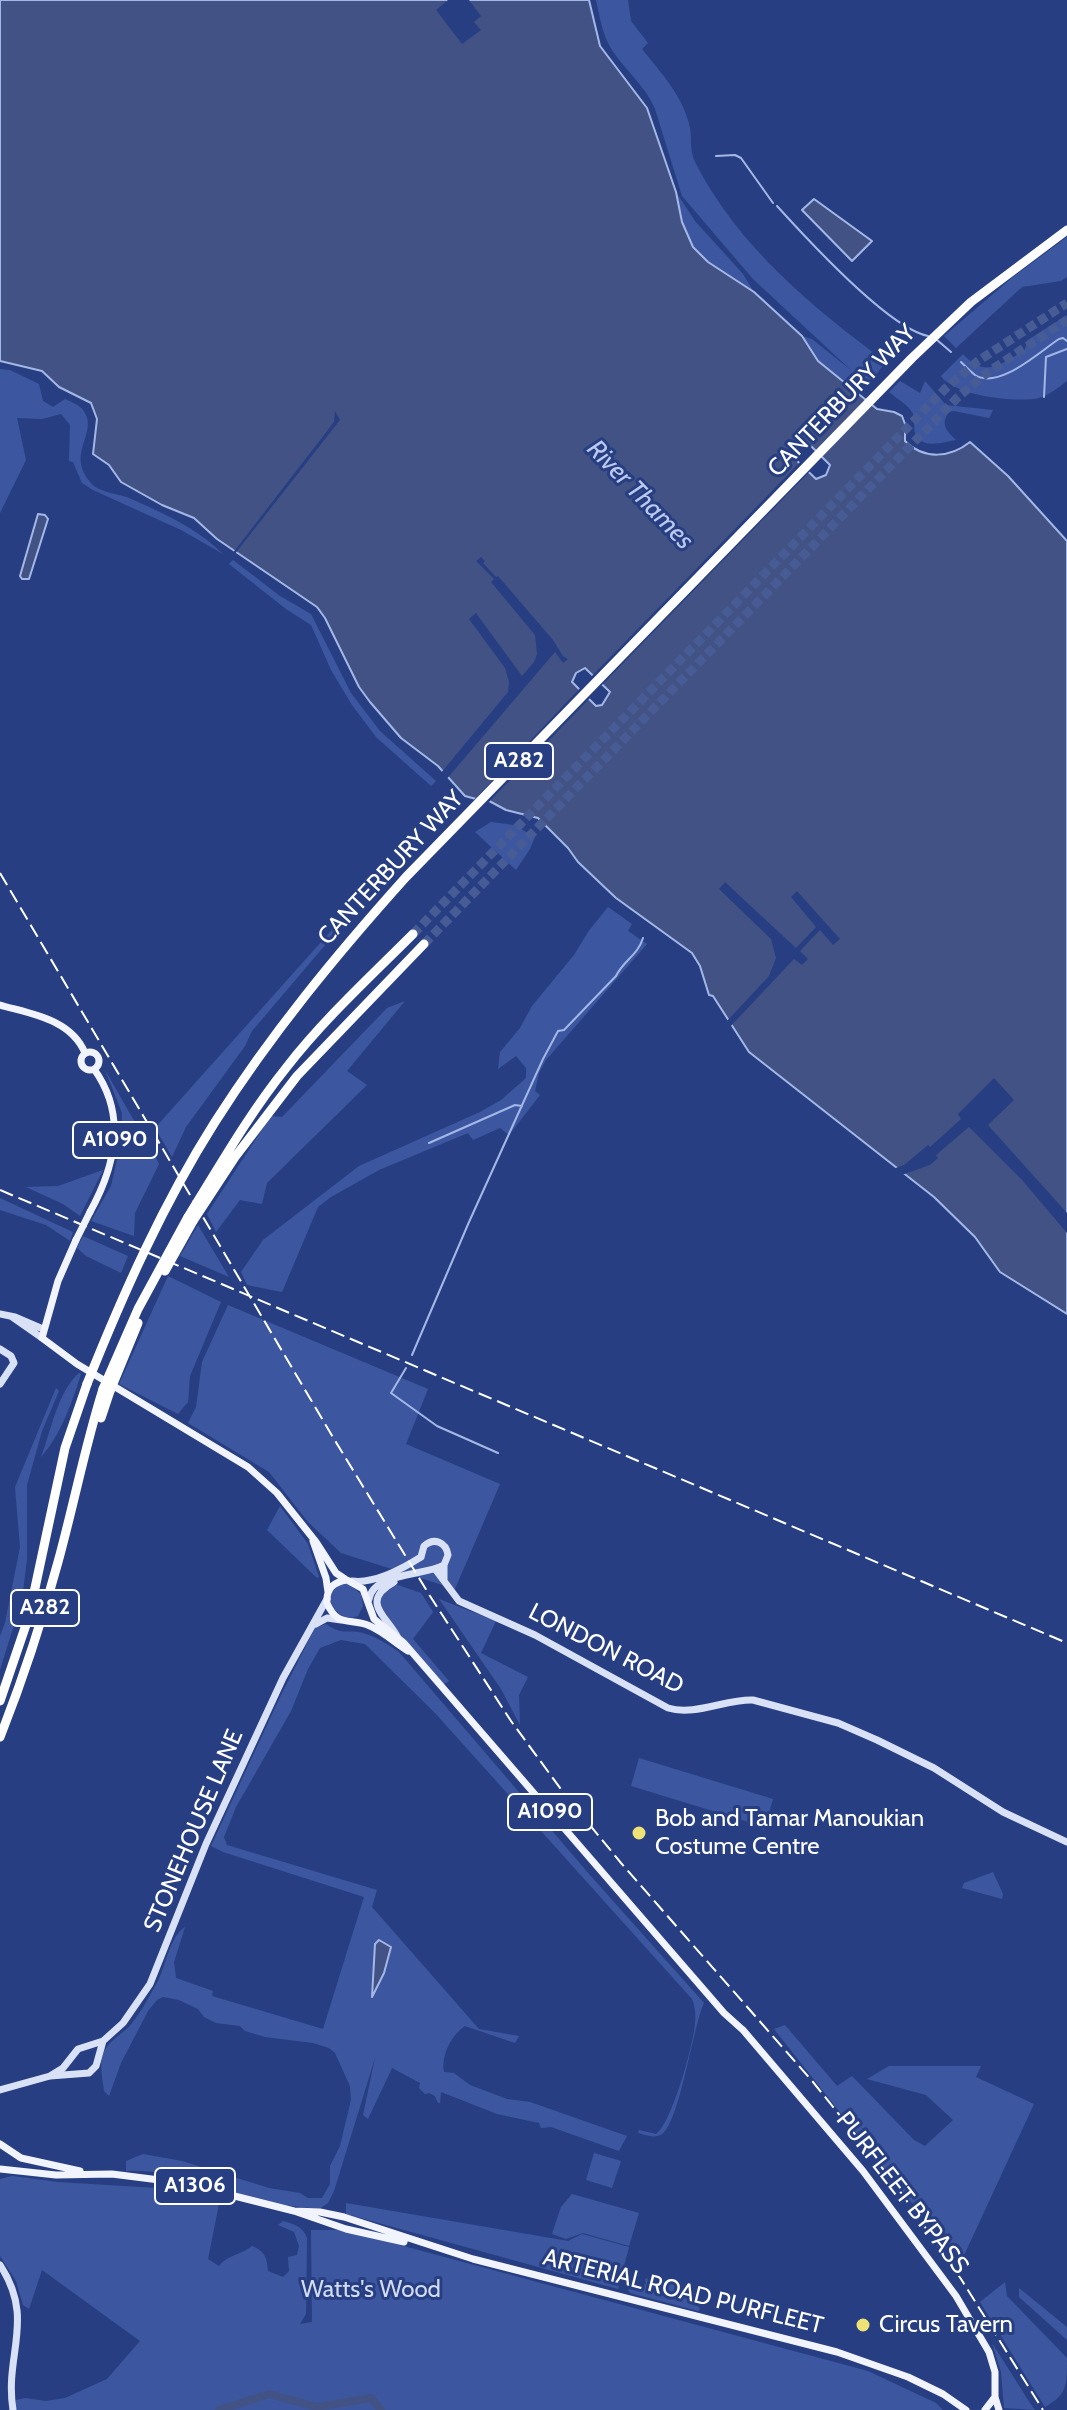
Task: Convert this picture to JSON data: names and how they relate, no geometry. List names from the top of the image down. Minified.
{"streets":{"highway":["CANTERBURY WAY","A282"],"main road":["A1090","A1306","PURFLEET BYPASS","ARTERIAL ROAD PURFLEET"],"street":["LONDON ROAD","STONEHOUSE LANE"]},"crossings":[["A1090","STONEHOUSE LANE"],["A1090","PURFLEET BYPASS"],["STONEHOUSE LANE","PURFLEET BYPASS"]],"water":["River Thames"],"parks":["Watts's Wood"],"places":["Bob and Tamar Manoukian Costume Centre","Circus Tavern"]}
